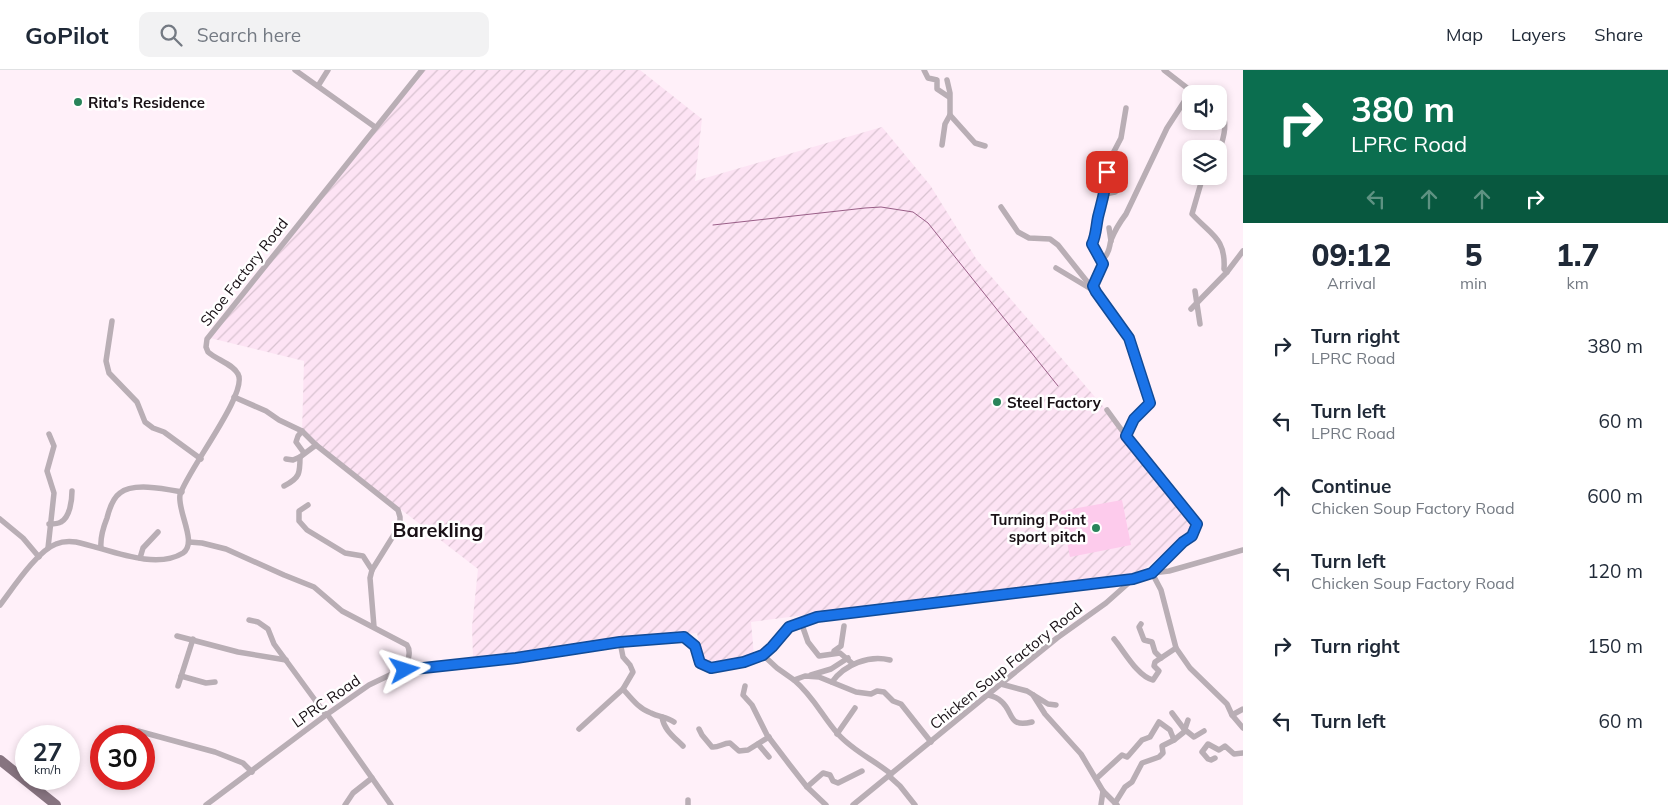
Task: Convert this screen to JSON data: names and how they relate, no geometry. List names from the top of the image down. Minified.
{"streets":{"street":["Shoe Factory Road","Chicken Soup Factory Road","LPRC Road"]},"crossings":[["Chicken Soup Factory Road","LPRC Road"]],"districts":["Barekling"],"places":["Rita's Residence","Steel Factory","Turning Point sport pitch"],"page":{"header":"GoPilot","search":"Search here","nav":["Map","Layers","Share"],"turn":["380 m","LPRC Road"],"eta":["09:12","Arrival","5","min","1.7","km"],"list":[{"name":"Turn right","note":"LPRC Road","value":"380 m"},{"name":"Turn left","note":"LPRC Road","value":"60 m"},{"name":"Continue","note":"Chicken Soup Factory Road","value":"600 m"},{"name":"Turn left","note":"Chicken Soup Factory Road","value":"120 m"},{"name":"Turn right","value":"150 m"},{"name":"Turn left","value":"60 m"}],"speed":"27 km/h","limit":"30"}}
